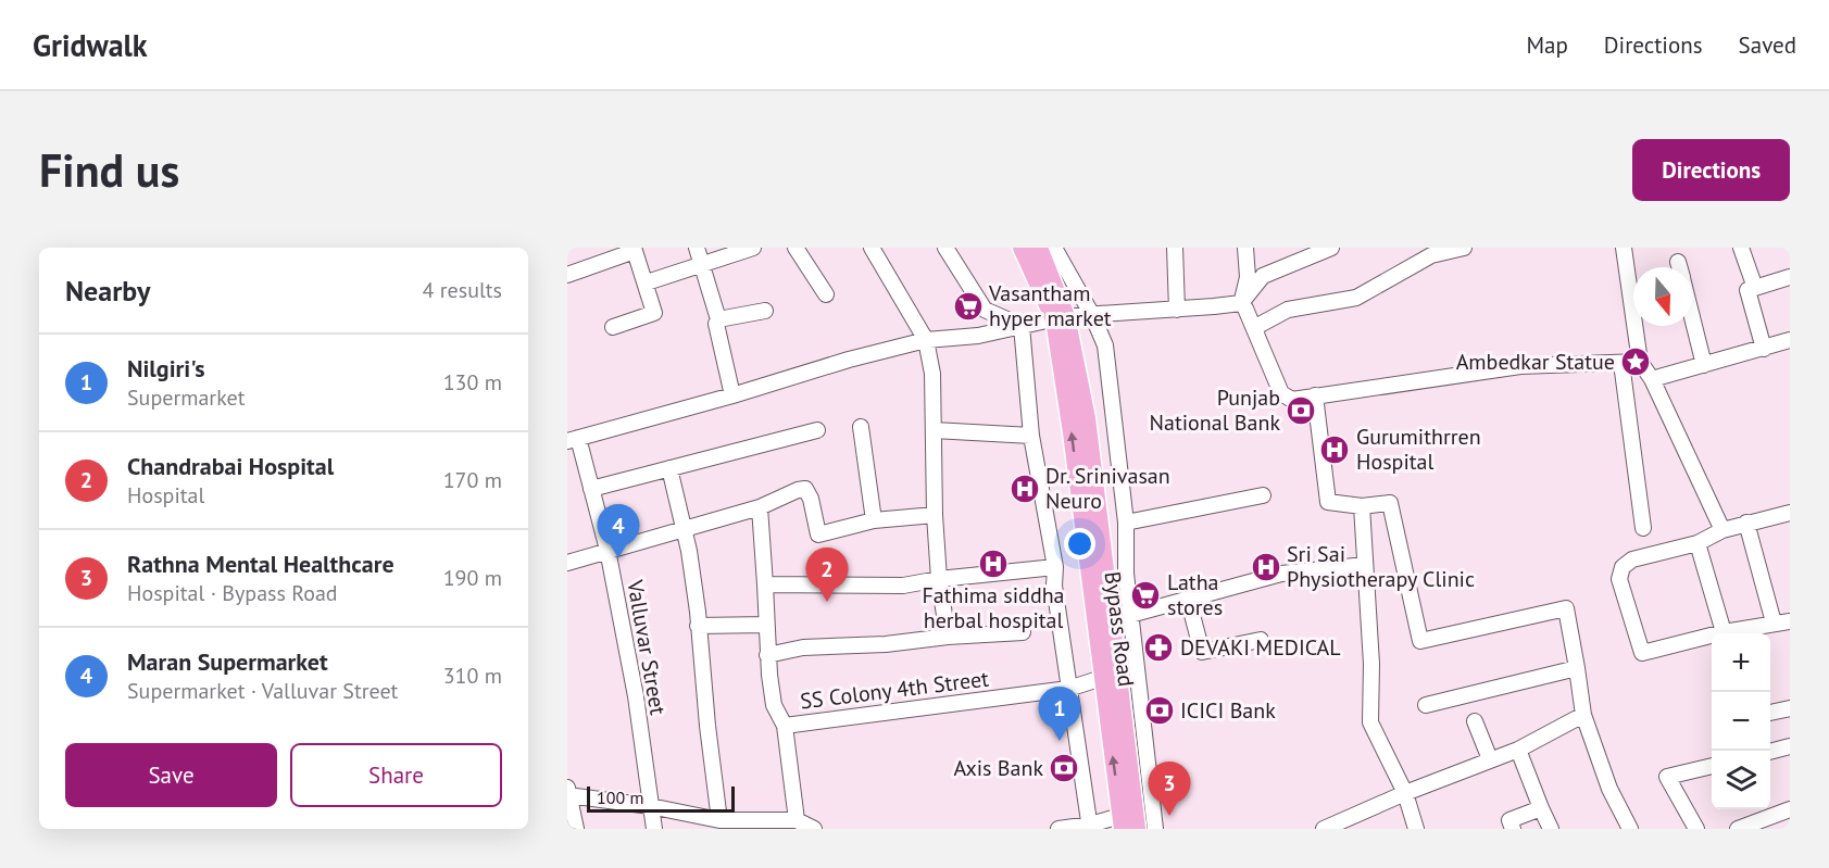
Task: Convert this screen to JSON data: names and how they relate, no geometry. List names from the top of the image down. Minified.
{"streets":{"main road":["Bypass Road"],"street":["Valluvar Street","SS Colony 4th Street"]},"crossings":[["Bypass Road","SS Colony 4th Street"]],"places":{"supermarket":["Vasantham hyper market","Latha stores"],"place":["Ambedkar Statue"],"bank":["Punjab National Bank","ICICI Bank","Axis Bank"],"hospital":["Gurumithrren Hospital","Dr. Srinivasan Neuro","Fathima siddha herbal hospital","Sri Sai Physiotherapy Clinic"],"pharmacy":["DEVAKI MEDICAL"]},"scale_bar":"100 m","north":"bottom","page":{"header":"Gridwalk","nav":["Map","Directions","Saved"],"buttons":["Directions",["Save","Share"]],"title":"Find us","heading":["Nearby","4 results"],"list":[{"mark":"1","name":"Nilgiri's","note":"Supermarket","value":"130 m"},{"mark":"2","name":"Chandrabai Hospital","note":"Hospital","value":"170 m"},{"mark":"3","name":"Rathna Mental Healthcare","note":"Hospital · Bypass Road","value":"190 m"},{"mark":"4","name":"Maran Supermarket","note":"Supermarket · Valluvar Street","value":"310 m"}],"pins":["4","2","1","3"],"map_buttons":["+","−"],"scale":"100 m"}}
